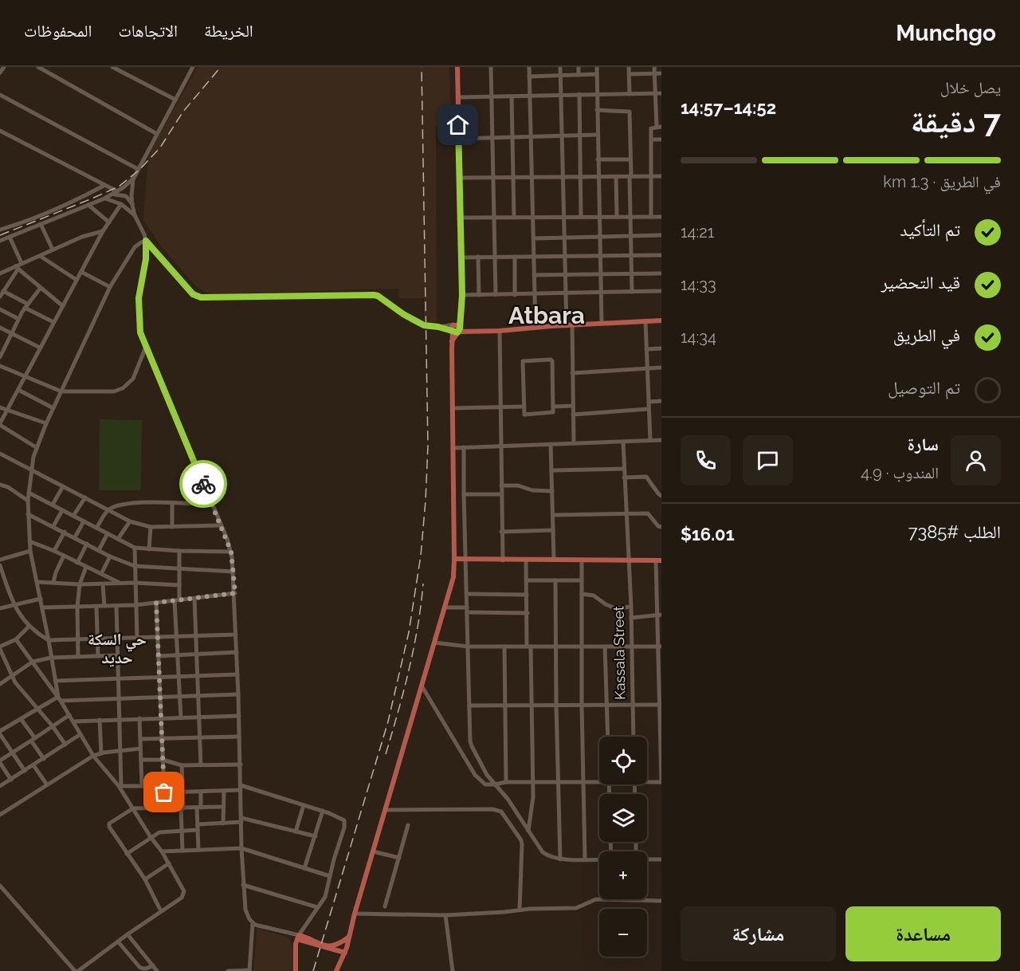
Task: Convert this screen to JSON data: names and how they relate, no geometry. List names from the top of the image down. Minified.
{"streets":{"street":["Kassala Street"]},"districts":["Atbara","حي السكة حديد"],"page":{"header":"Munchgo","nav":["الخريطة","الاتجاهات","المحفوظات"],"heading":["7 دقيقة","يصل خلال","14:52–14:57"],"panel":["سارة","المندوب · 4.9","الطلب #7385","$16.01"],"bar":"في الطريق · 1.3 km","list":[["تم التأكيد","14:21"],["قيد التحضير","14:33"],["في الطريق","14:34"],"تم التوصيل"],"map_buttons":["+","−"],"buttons":["مساعدة","مشاركة"]}}
